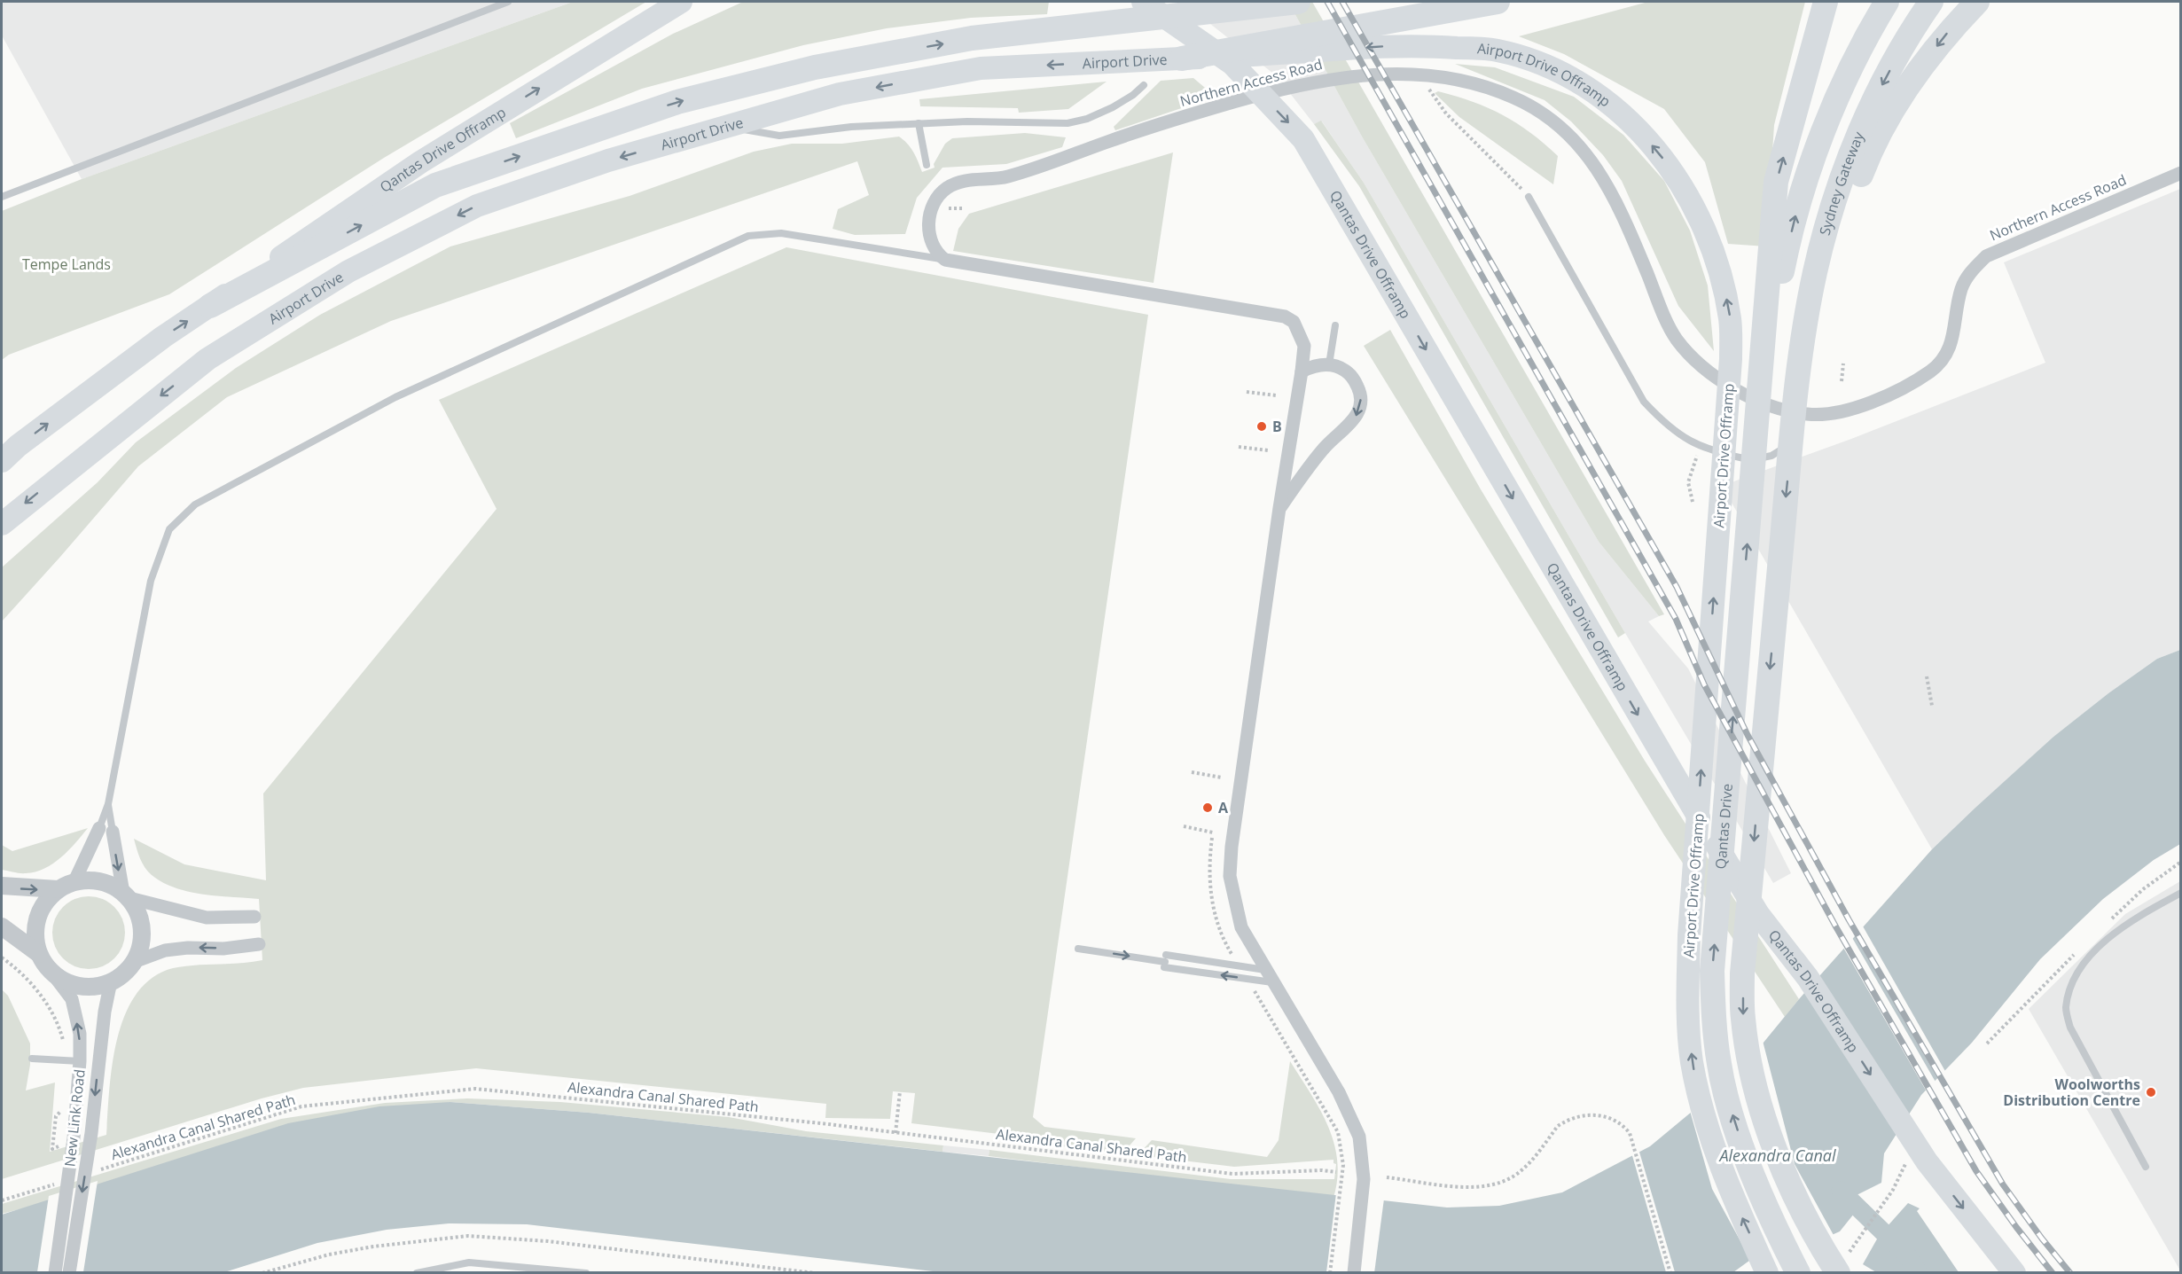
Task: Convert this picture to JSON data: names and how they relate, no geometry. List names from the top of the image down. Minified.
{"streets":{"highway":["Airport Drive","Airport Drive Offramp","Qantas Drive Offramp","Sydney Gateway","Qantas Drive"],"street":["Northern Access Road","New Link Road"],"path":["Alexandra Canal Shared Path"]},"crossings":[["Airport Drive","Airport Drive Offramp"]],"one_way":["Airport Drive Offramp"],"water":["Alexandra Canal"],"parks":["Tempe Lands"],"places":["B","A","Woolworths Distribution Centre"]}
